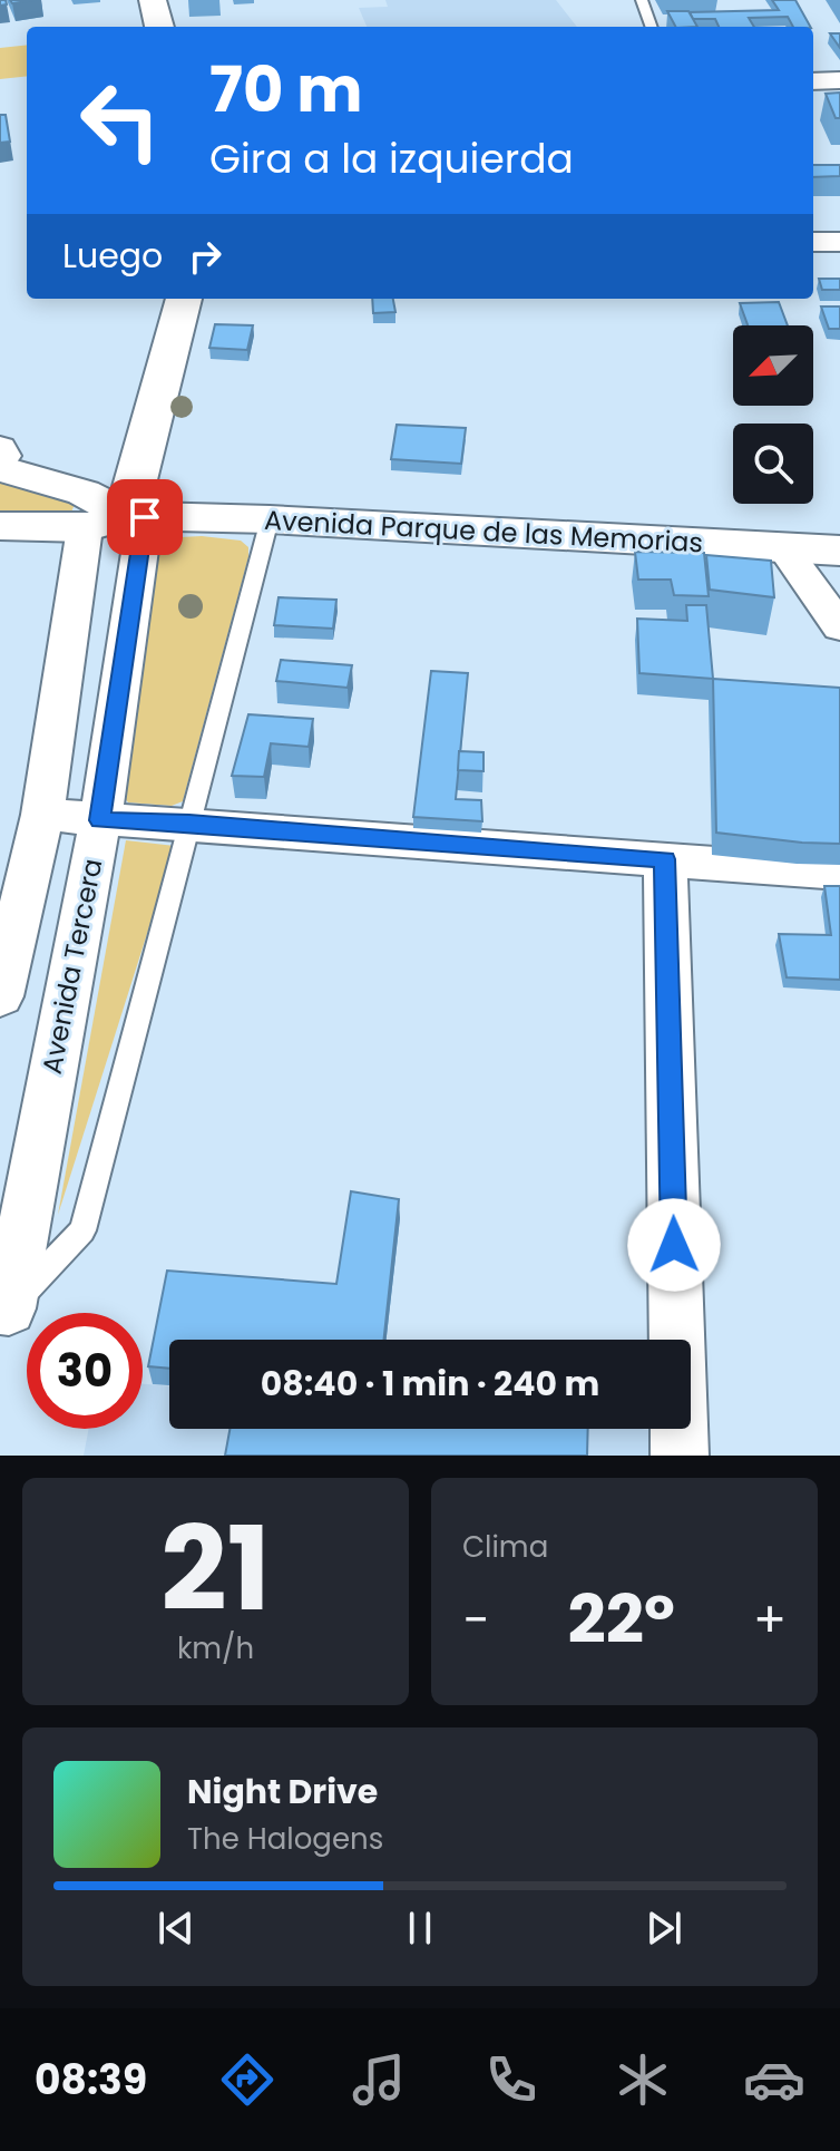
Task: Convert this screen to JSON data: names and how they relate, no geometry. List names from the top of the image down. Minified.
{"streets":{"street":["Avenida Parque de las Memorias","Avenida Tercera"]},"crossings":[["Avenida Parque de las Memorias","Avenida Tercera"]],"north":"bottom left","page":{"turn":["70 m","Gira a la izquierda"],"then":"Luego","limit":"30","trip":"08:40 · 1 min · 240 m","tile":[["21","km/h"],"Clima"],"heat":["−","22°","+"],"song":["Night Drive","The Halogens"],"tabs":"08:39"}}
